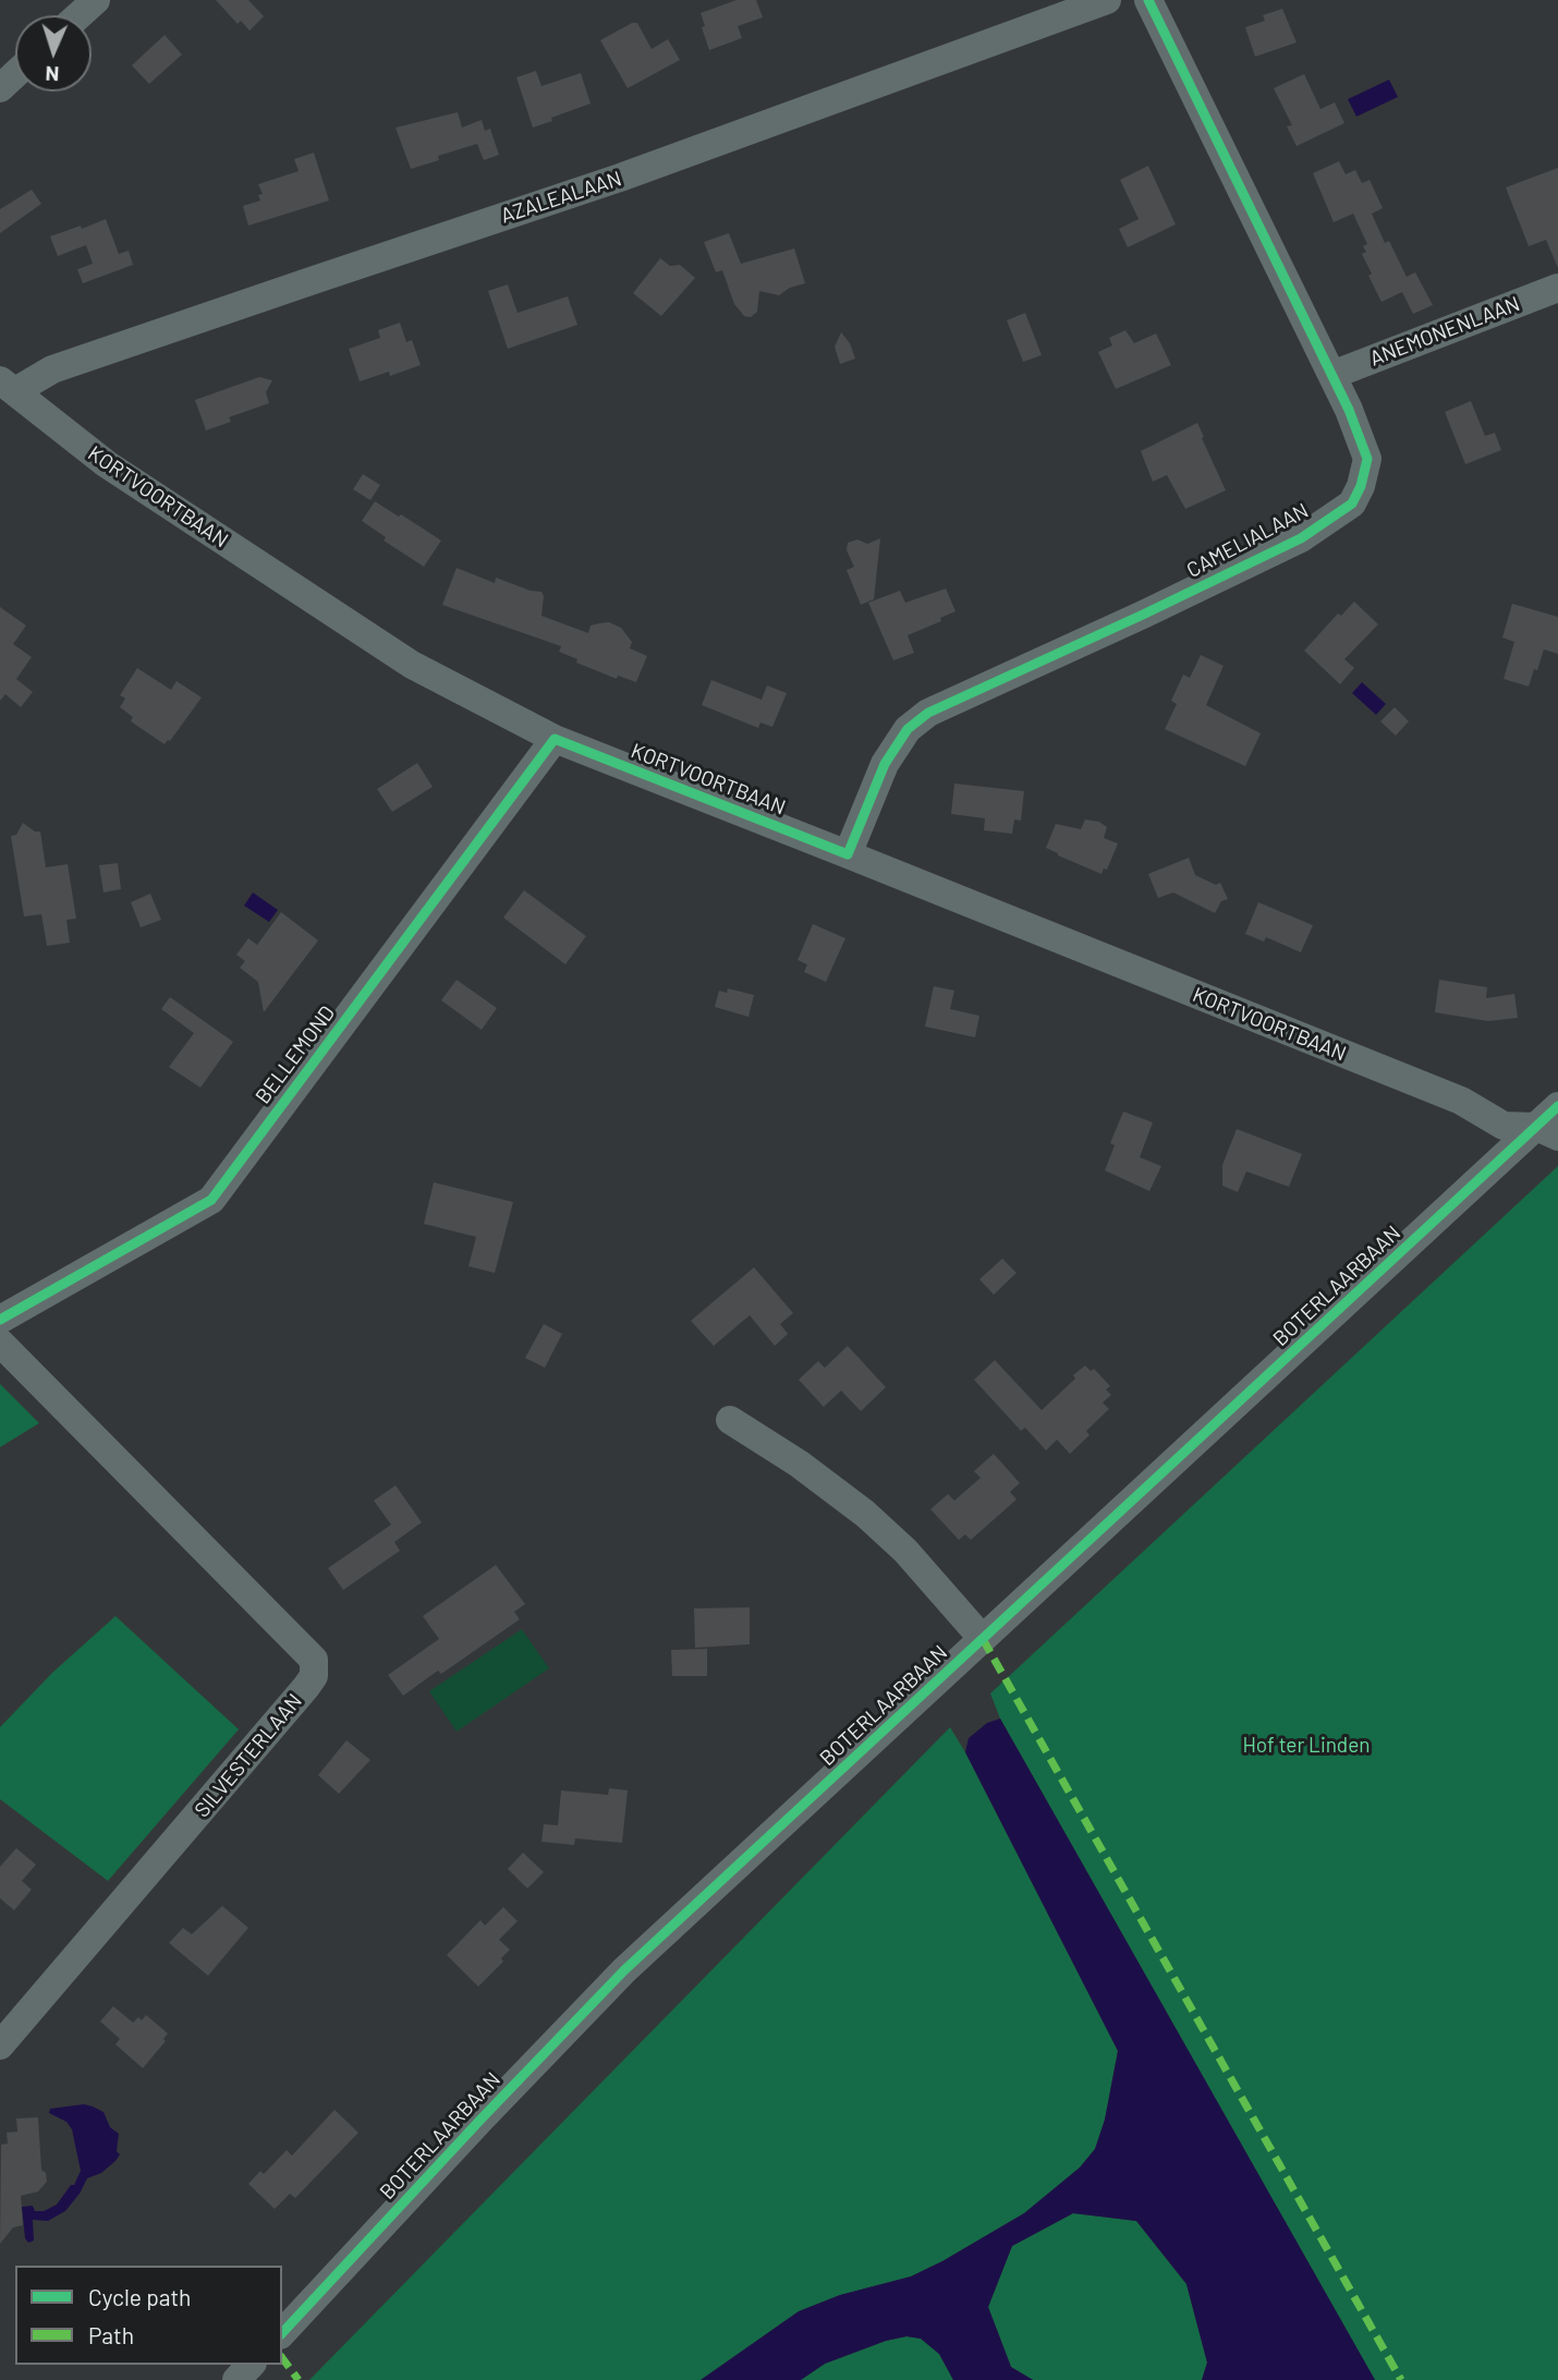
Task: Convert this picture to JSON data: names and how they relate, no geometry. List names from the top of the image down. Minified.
{"streets":{"street":["AZALEALAAN","ANEMONENLAAN","KORTVOORTBAAN","CAMELIALAAN","BELLEMOND","BOTERLAARBAAN","SILVESTERLAAN"]},"crossings":[["AZALEALAAN","KORTVOORTBAAN"],["ANEMONENLAAN","CAMELIALAAN"],["KORTVOORTBAAN","CAMELIALAAN"],["KORTVOORTBAAN","BELLEMOND"],["KORTVOORTBAAN","BOTERLAARBAAN"]],"parks":["Hof ter Linden"],"legend":["Cycle path","Path"],"north":"bottom"}
